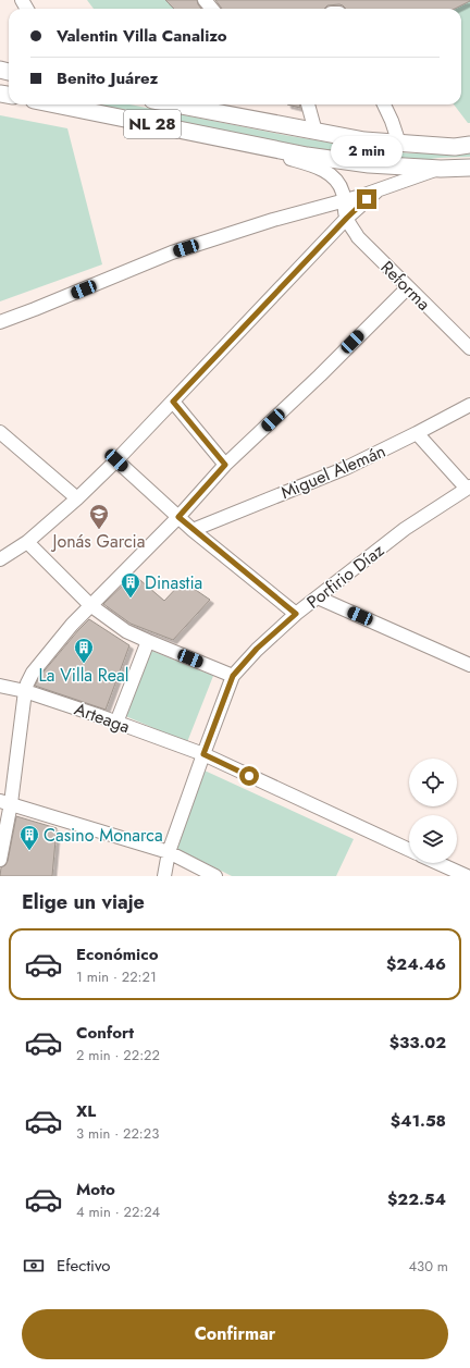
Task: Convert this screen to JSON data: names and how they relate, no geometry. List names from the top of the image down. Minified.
{"streets":{"main road":["NL 28"],"street":["Reforma","Miguel Alemán","Porfirio Díaz","Arteaga"]},"crossings":[["NL 28","Reforma"],["Porfirio Díaz","Arteaga"]],"places":{"school or university":["Jonás Garcia"],"building":["Dinastia","La Villa Real","Casino Monarca"]},"page":{"banner":["Valentin Villa Canalizo","Benito Juárez"],"bubble":"2 min","heading":"Elige un viaje","list":[{"name":"Económico","note":"1 min · 22:21","value":"$24.46"},{"name":"Confort","note":"2 min · 22:22","value":"$33.02"},{"name":"XL","note":"3 min · 22:23","value":"$41.58"},{"name":"Moto","note":"4 min · 22:24","value":"$22.54"}],"pay":["Efectivo","430 m"],"buttons":"Confirmar"}}
